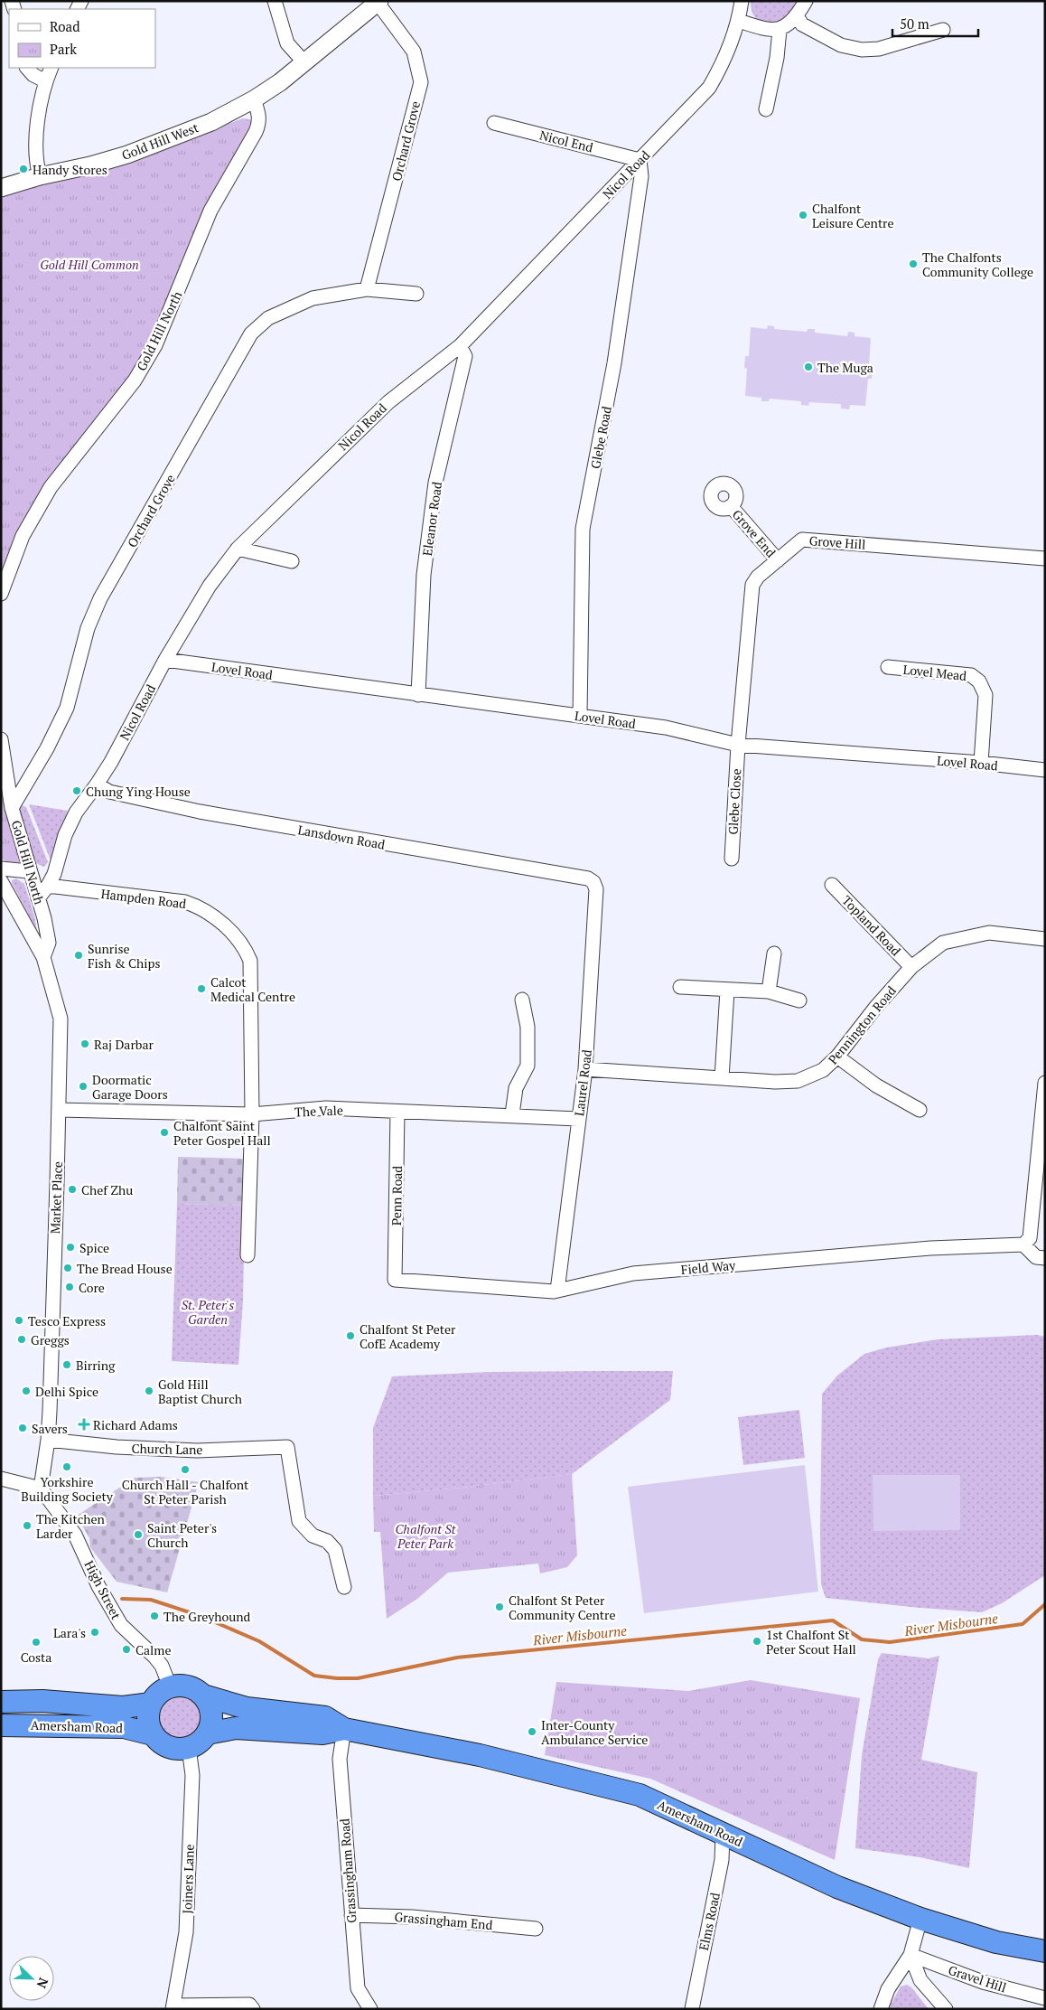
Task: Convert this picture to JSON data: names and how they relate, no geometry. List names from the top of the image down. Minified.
{"streets":{"highway":["Amersham Road"],"street":["Gold Hill West","Orchard Grove","Nicol End","Nicol Road","Gold Hill North","Glebe Road","Eleanor Road","Grove End","Grove Hill","Lovel Road","Lovel Mead","Glebe Close","Lansdown Road","Hampden Road","Topland Road","Pennington Road","Laurel Road","The Vale","Penn Road","Market Place","Field Way","Church Lane","High Street","Grassingham Road","Joiners Lane","Grassingham End","Elms Road","Gravel Hill"]},"crossings":[["Gold Hill West","Orchard Grove"],["Gold Hill West","Gold Hill North"],["Orchard Grove","Gold Hill North"],["Nicol End","Nicol Road"],["Nicol End","Glebe Road"],["Nicol Road","Gold Hill North"],["Nicol Road","Glebe Road"],["Nicol Road","Eleanor Road"],["Nicol Road","Lovel Road"],["Nicol Road","Lansdown Road"],["Nicol Road","Hampden Road"],["Gold Hill North","Market Place"],["Glebe Road","Lovel Road"],["Eleanor Road","Lovel Road"],["Grove End","Grove Hill"],["Grove Hill","Lovel Road"],["Grove Hill","Glebe Close"],["Lovel Road","Lovel Mead"],["Lovel Road","Glebe Close"],["Lansdown Road","Laurel Road"],["Hampden Road","The Vale"],["Topland Road","Pennington Road"],["Pennington Road","Laurel Road"],["Laurel Road","The Vale"],["Laurel Road","Field Way"],["The Vale","Penn Road"],["The Vale","Market Place"],["Penn Road","Field Way"],["Market Place","Church Lane"],["High Street","Amersham Road"],["High Street","Joiners Lane"],["Amersham Road","Grassingham Road"],["Amersham Road","Joiners Lane"],["Amersham Road","Elms Road"],["Grassingham Road","Grassingham End"]],"water":["River Misbourne"],"parks":["Gold Hill Common","St. Peter's Garden","Chalfont St Peter Park"],"places":{"other":["Handy Stores","Chalfont Leisure Centre","The Chalfonts Community College","The Muga","Chung Ying House","Sunrise Fish & Chips","Calcot Medical Centre","Raj Darbar","Doormatic Garage Doors","Chalfont Saint Peter Gospel Hall","Chef Zhu","Spice","The Bread House","Core","Tesco Express","Chalfont St Peter CofE Academy","Greggs","Birring","Delhi Spice","Gold Hill Baptist Church","Savers","Yorkshire Building Society","Church Hall - Chalfont St Peter Parish","The Kitchen Larder","Saint Peter's Church","Chalfont St Peter Community Centre","The Greyhound","Lara's","1st Chalfont St Peter Scout Hall","Costa","Calme","Inter-County Ambulance Service"],"health":["Richard Adams"]},"legend":["Road","Park"],"scale_bar":"50 m","north":"bottom right"}
